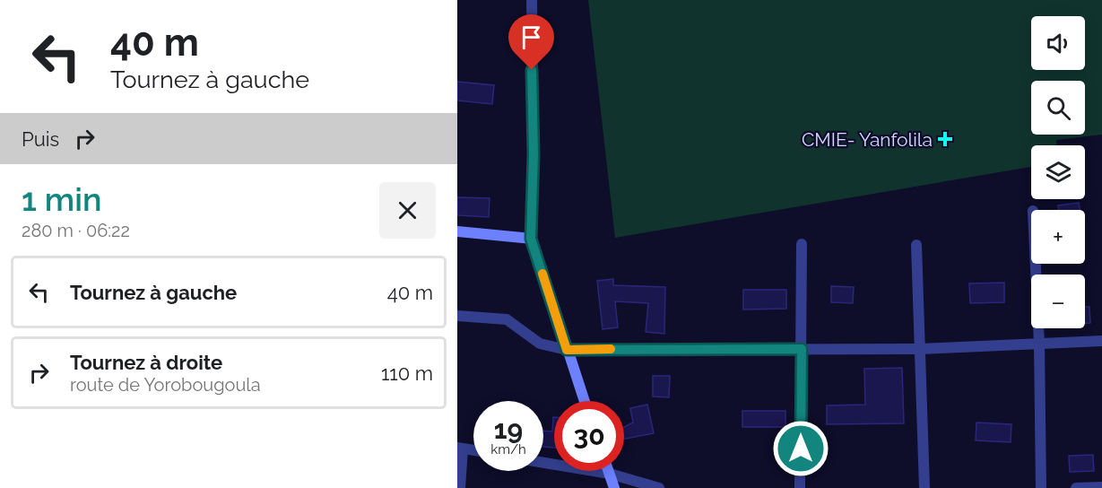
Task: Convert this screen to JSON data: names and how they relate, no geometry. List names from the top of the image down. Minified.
{"places":{"health":["CMIE- Yanfolila"]},"page":{"turn":["40 m","Tournez à gauche"],"map_buttons":["+","−"],"then":"Puis","heading":["1 min","280 m · 06:22"],"list":[{"name":"Tournez à gauche","value":"40 m"},{"name":"Tournez à droite","note":"route de Yorobougoula","value":"110 m"}],"speed":"19 km/h","limit":"30"}}
